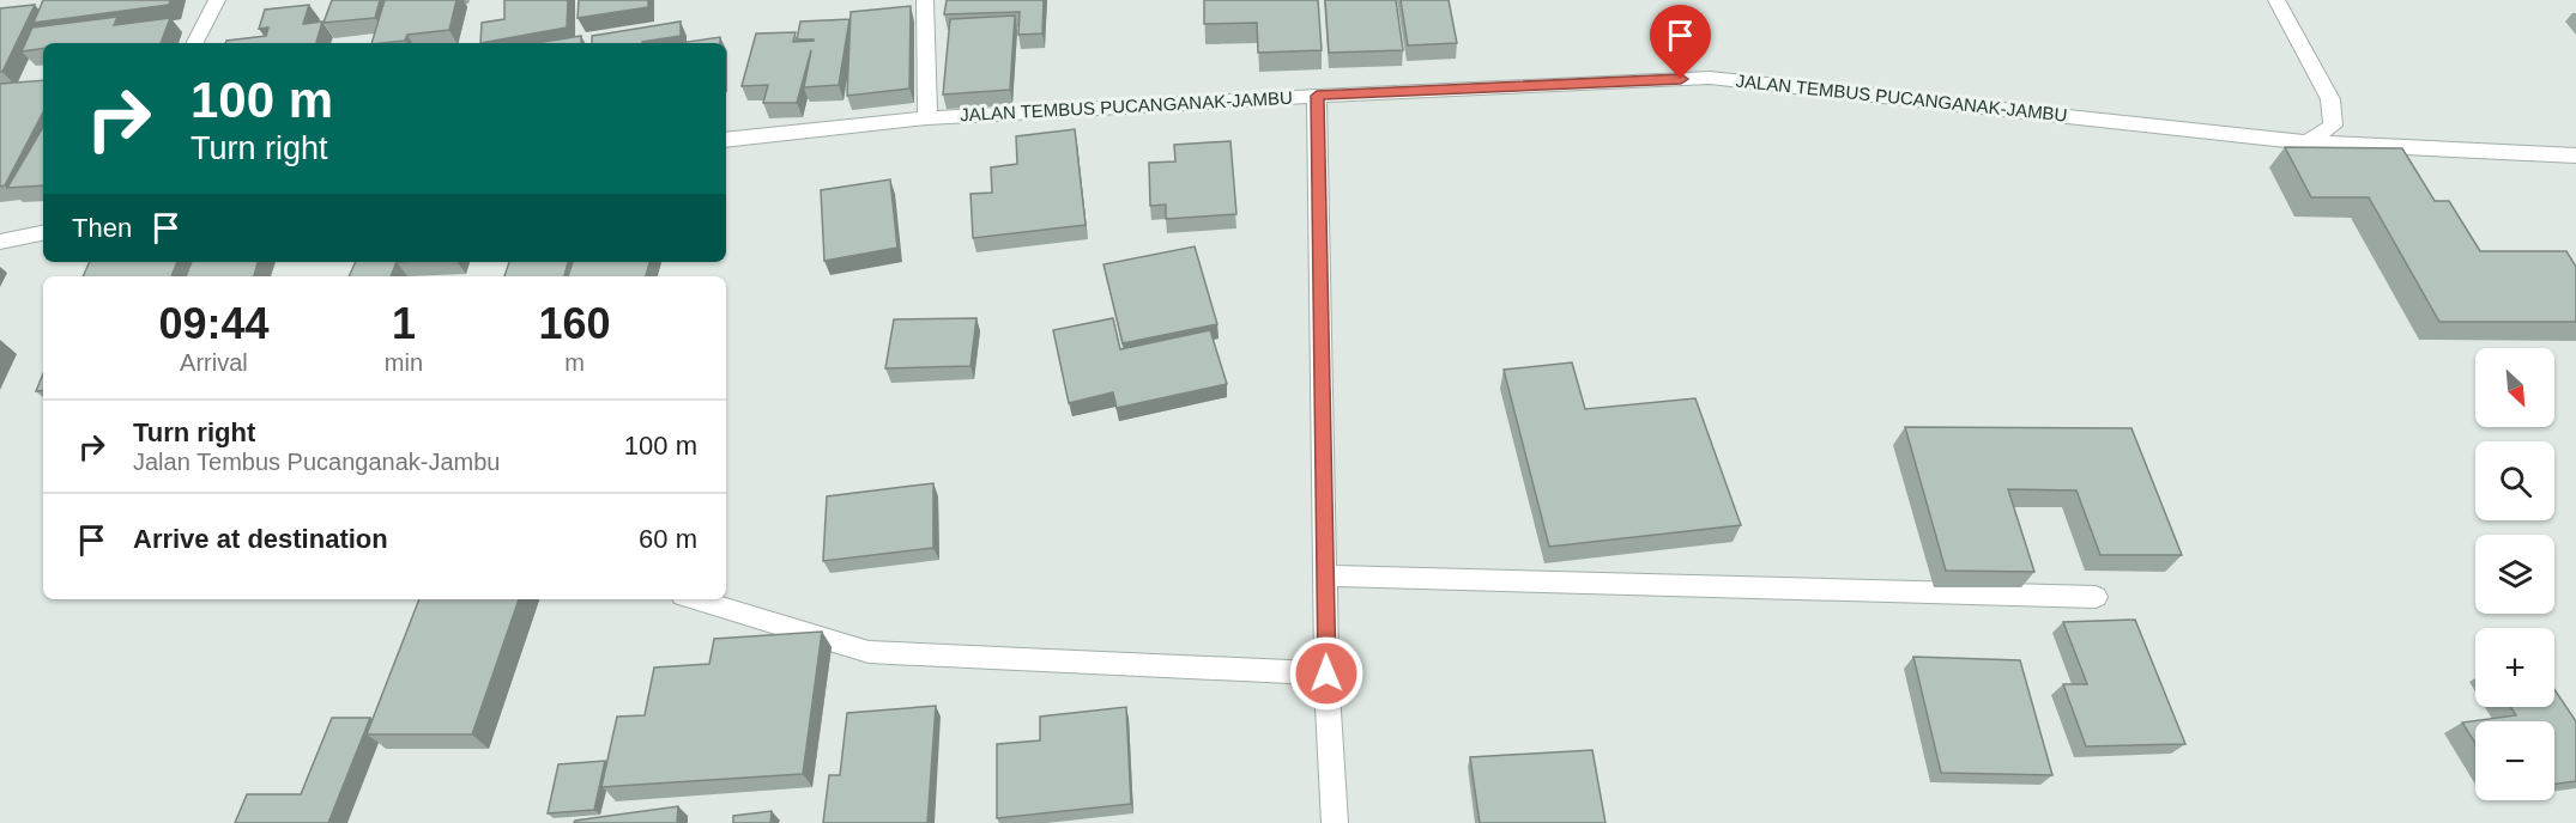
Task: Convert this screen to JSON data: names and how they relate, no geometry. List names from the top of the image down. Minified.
{"streets":{"street":["JALAN TEMBUS PUCANGANAK-JAMBU"]},"north":"bottom right","page":{"turn":["100 m","Turn right"],"then":"Then","eta":["09:44","Arrival","1","min","160","m"],"map_buttons":["+","−"],"list":[{"name":"Turn right","note":"Jalan Tembus Pucanganak-Jambu","value":"100 m"},{"name":"Arrive at destination","value":"60 m"}]}}
